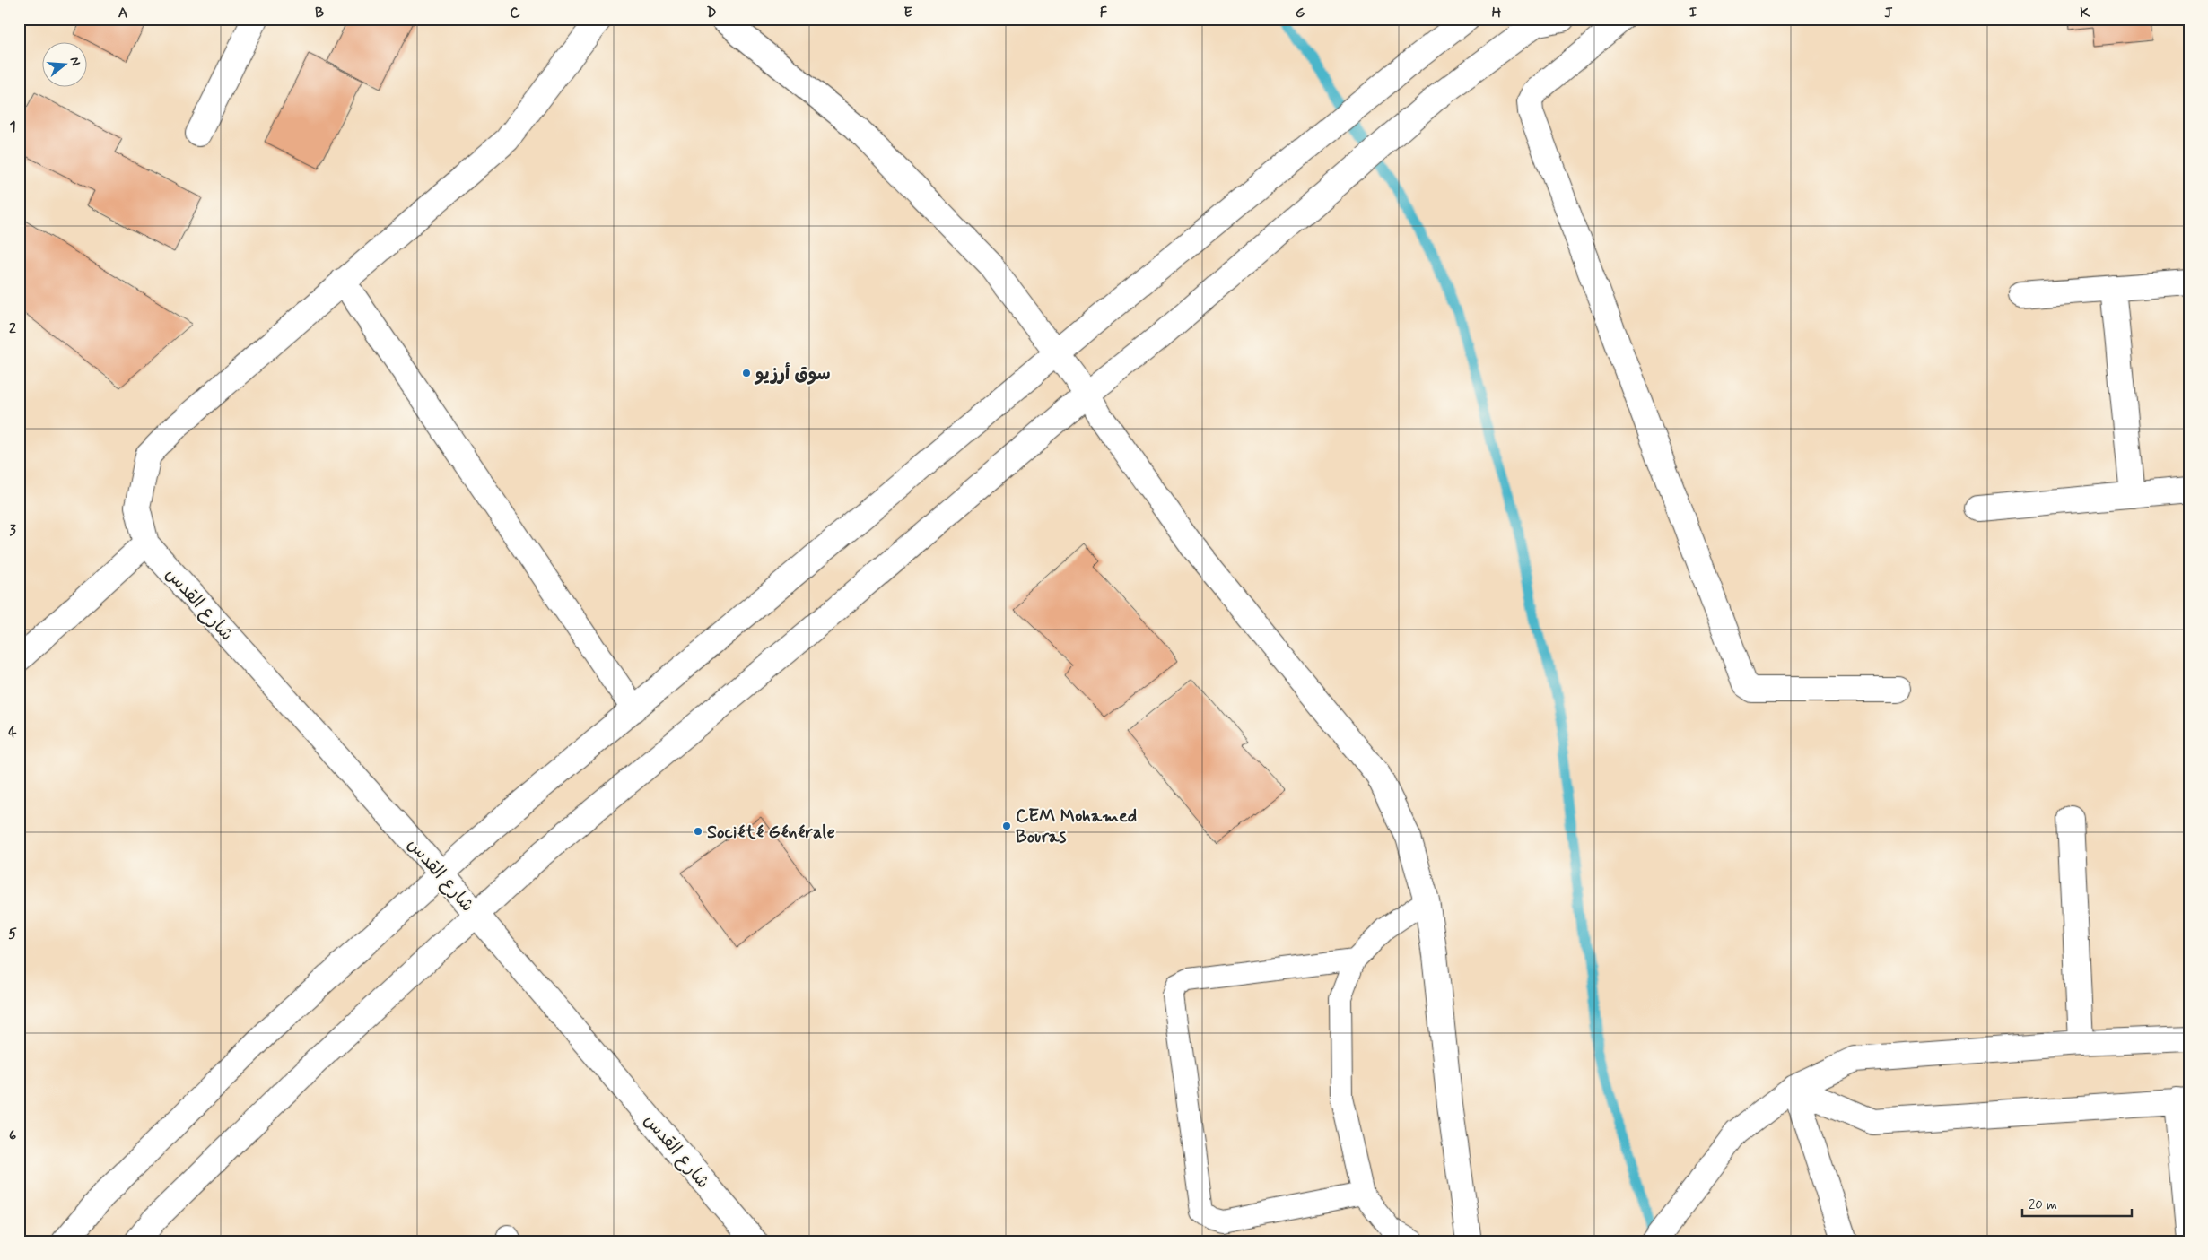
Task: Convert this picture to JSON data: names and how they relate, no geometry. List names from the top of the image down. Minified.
{"streets":{"street":["شارع القدس"]},"places":["سوق أرزيو","CEM Mohamed Bouras","Société Générale"],"scale_bar":"20 m","north":"right","grid":{"columns":["A","B","C","D","E","F","G","H","I","J","K"],"rows":["1","2","3","4","5","6"]}}
